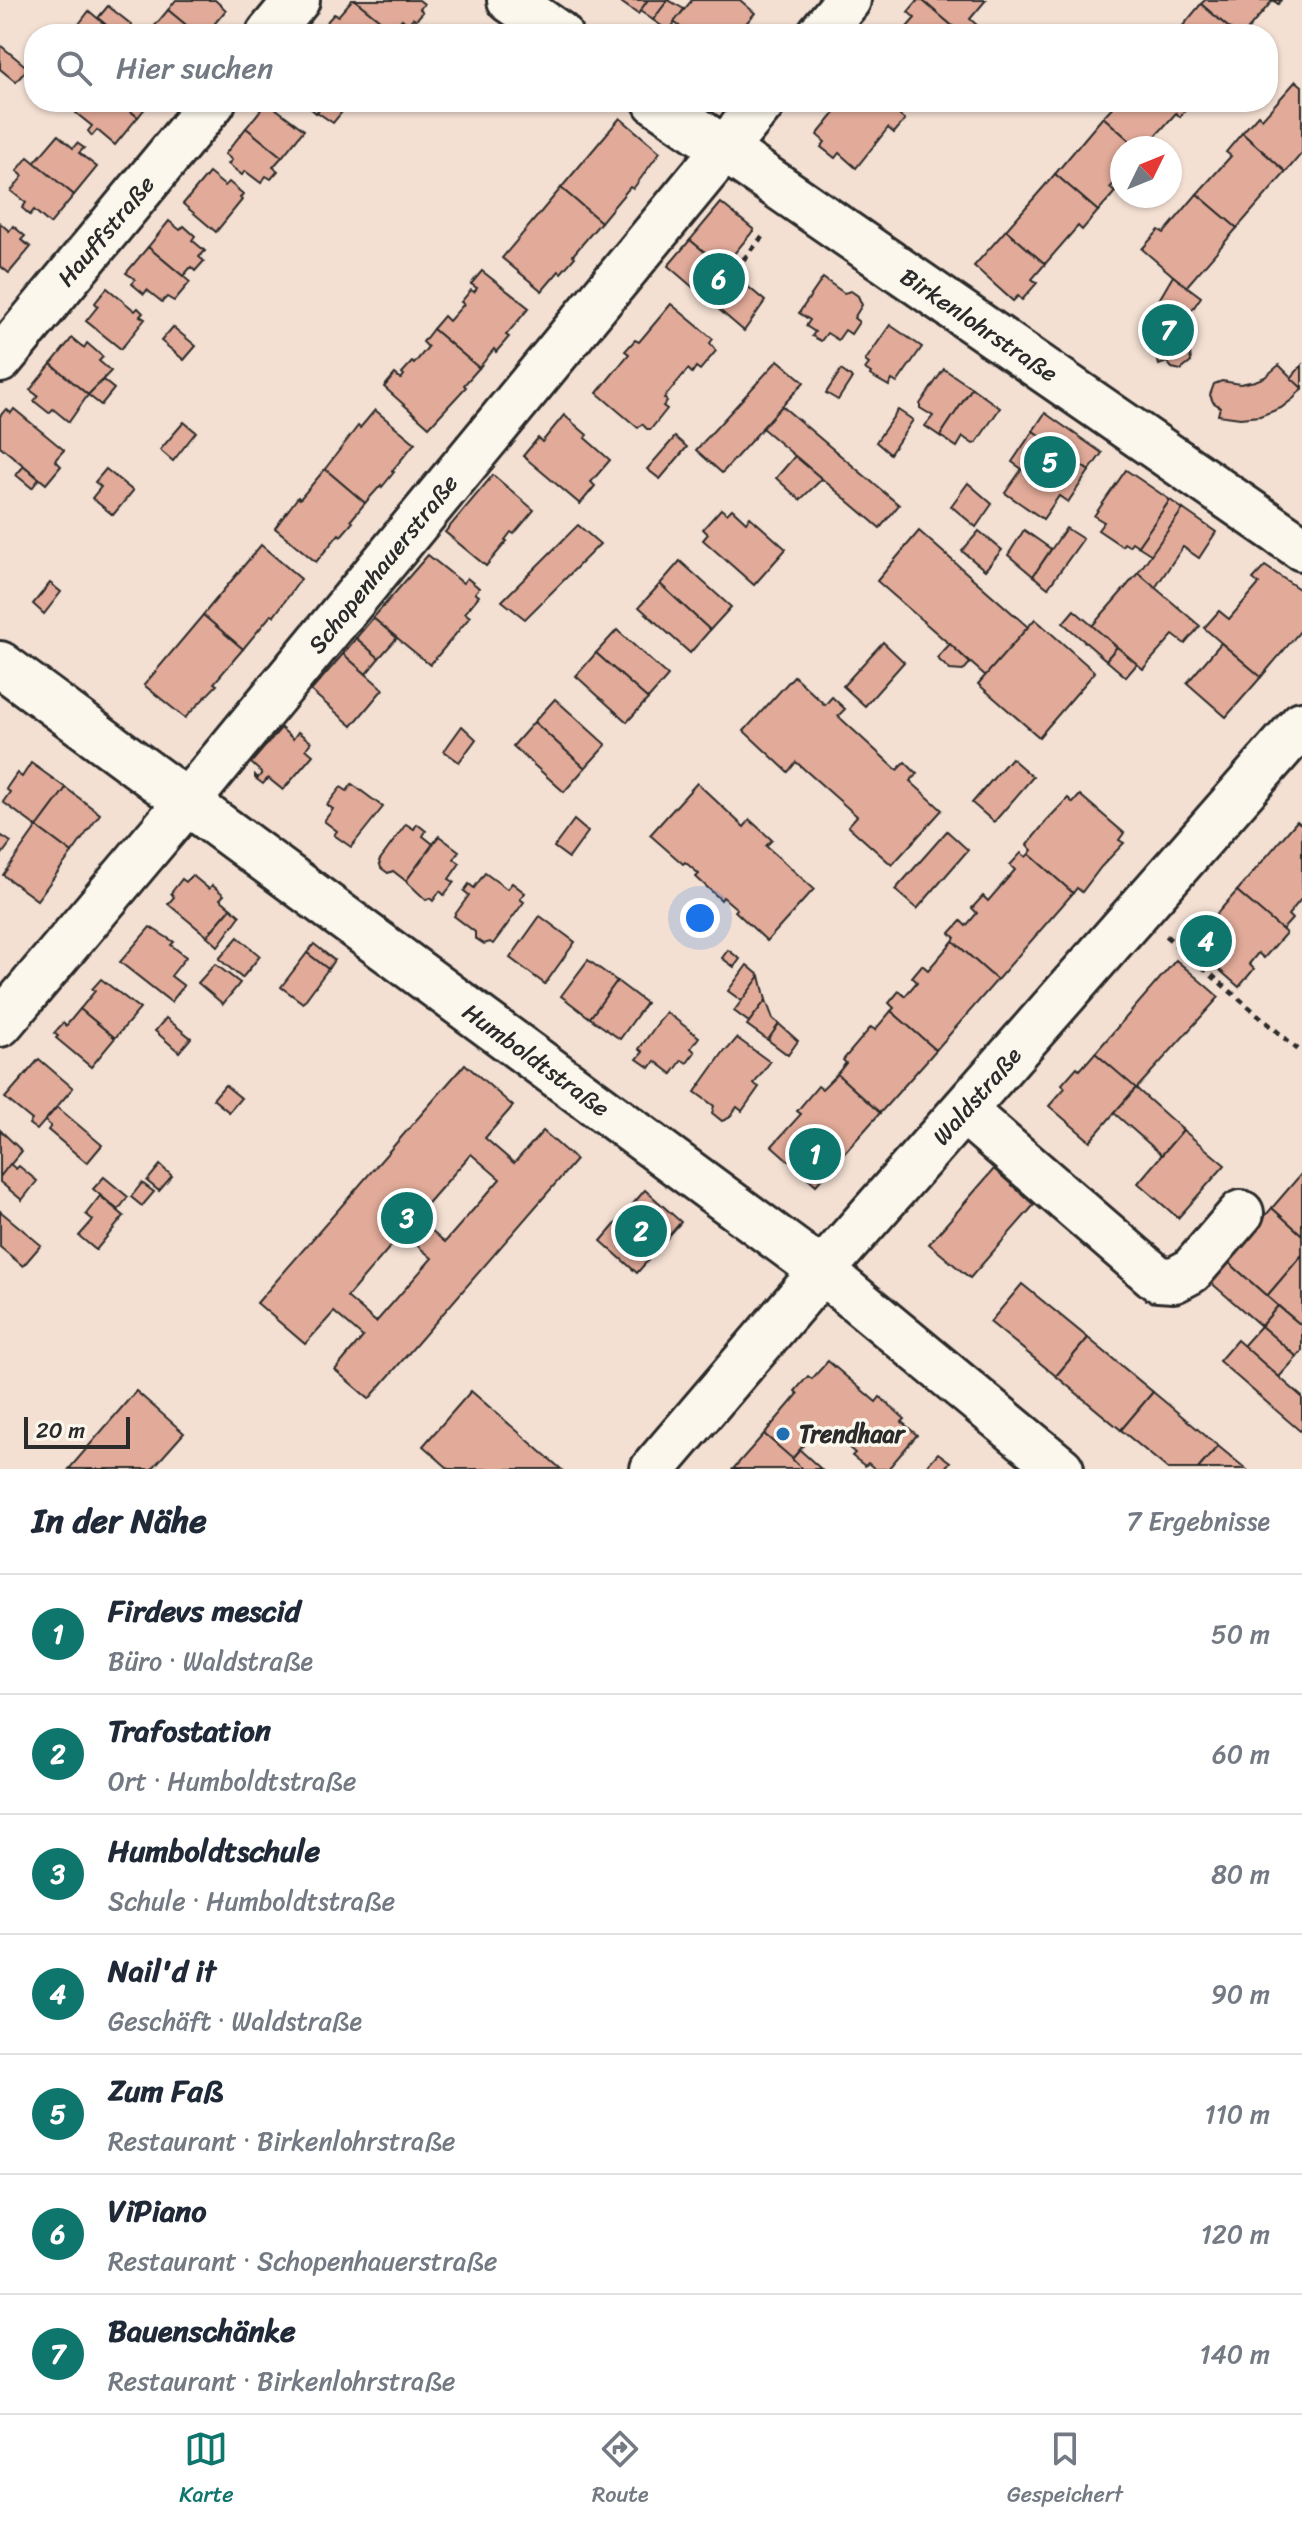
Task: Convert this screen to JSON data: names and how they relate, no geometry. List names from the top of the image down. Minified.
{"streets":{"street":["Hauffstraße","Birkenlohrstraße","Schopenhauerstraße","Humboldtstraße","Waldstraße"]},"crossings":[["Birkenlohrstraße","Schopenhauerstraße"],["Schopenhauerstraße","Humboldtstraße"],["Humboldtstraße","Waldstraße"]],"places":["Trendhaar"],"scale_bar":"20 m","north":"top right","page":{"search":"Hier suchen","pins":["6","7","5","4","1","3","2"],"scale":"20 m","heading":["In der Nähe","7 Ergebnisse"],"list":[{"mark":"1","name":"Firdevs mescid","note":"Büro · Waldstraße","value":"50 m"},{"mark":"2","name":"Trafostation","note":"Ort · Humboldtstraße","value":"60 m"},{"mark":"3","name":"Humboldtschule","note":"Schule · Humboldtstraße","value":"80 m"},{"mark":"4","name":"Nail'd it","note":"Geschäft · Waldstraße","value":"90 m"},{"mark":"5","name":"Zum Faß","note":"Restaurant · Birkenlohrstraße","value":"110 m"},{"mark":"6","name":"ViPiano","note":"Restaurant · Schopenhauerstraße","value":"120 m"},{"mark":"7","name":"Bauenschänke","note":"Restaurant · Birkenlohrstraße","value":"140 m"}],"nav":["Karte","Route","Gespeichert"]}}
